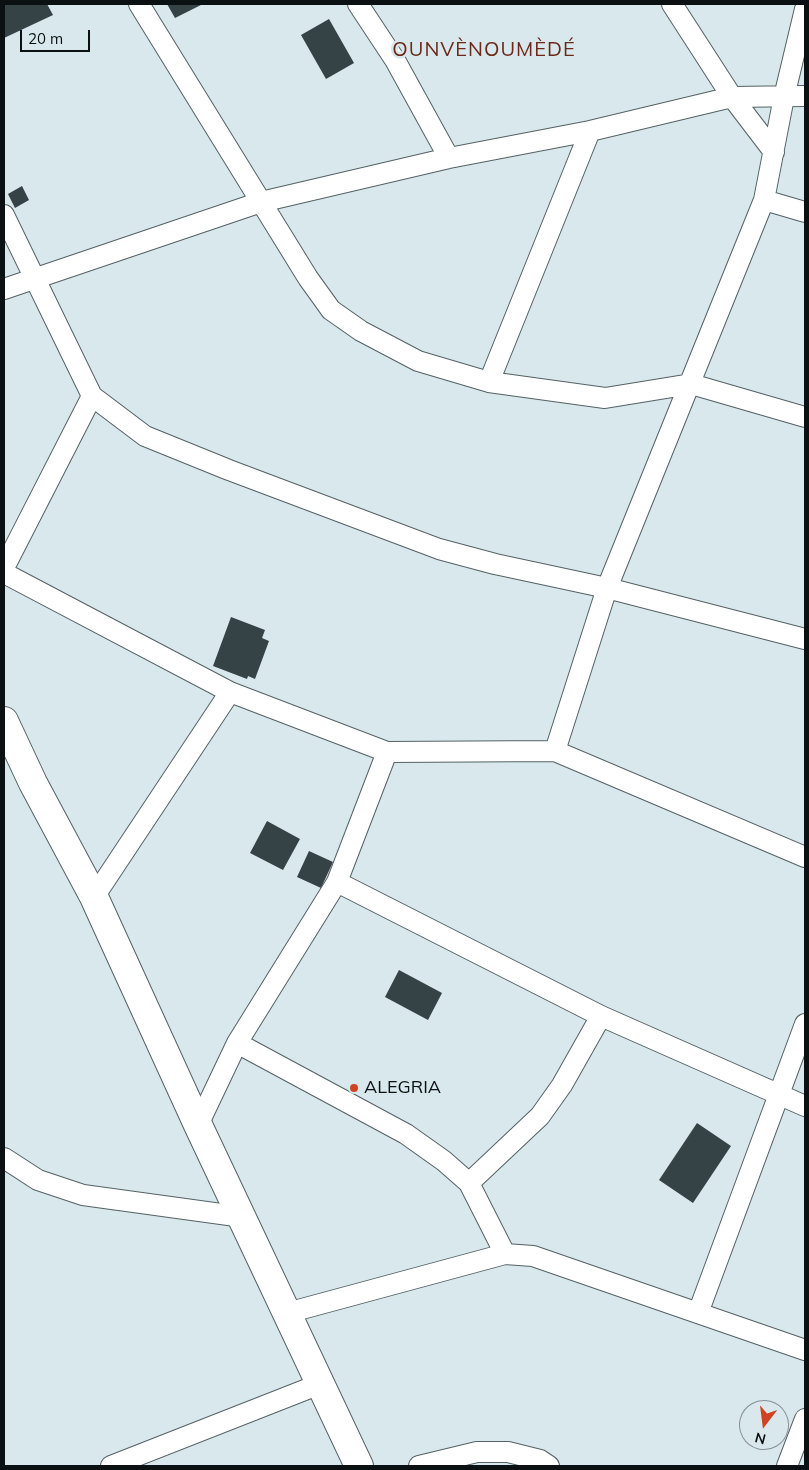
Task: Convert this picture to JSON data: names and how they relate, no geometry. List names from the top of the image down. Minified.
{"districts":["OUNVÈNOUMÈDÉ"],"places":["ALEGRIA"],"scale_bar":"20 m","north":"bottom"}
